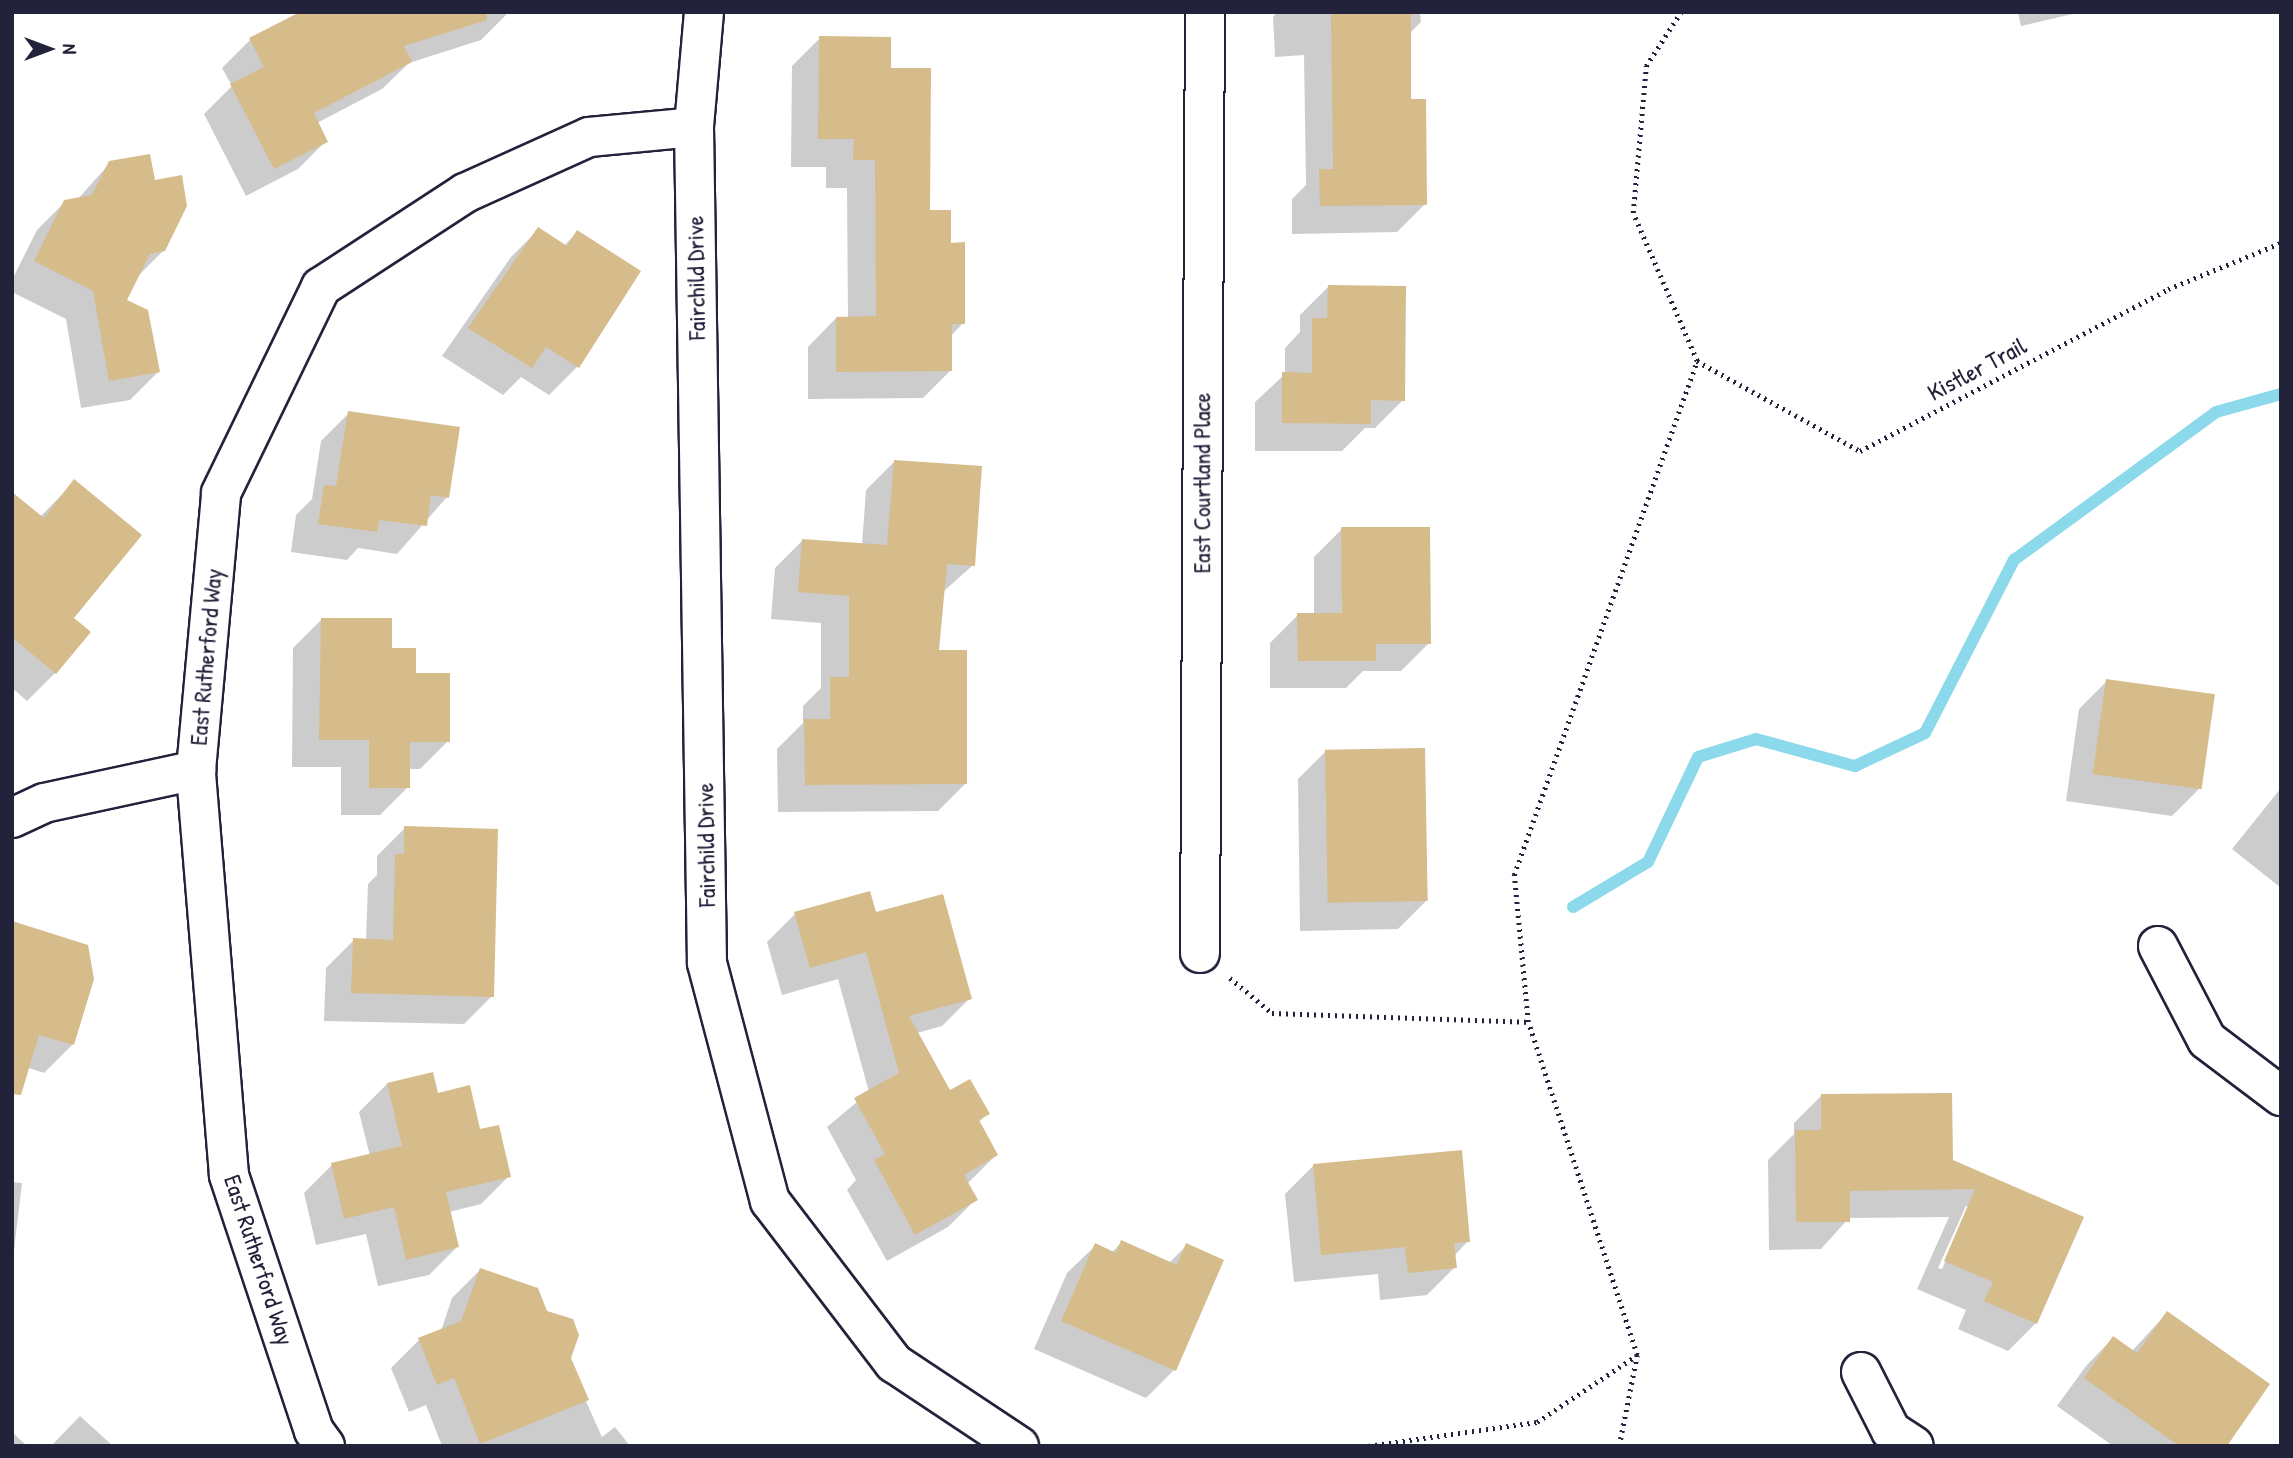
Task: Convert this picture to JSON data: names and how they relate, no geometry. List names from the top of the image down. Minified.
{"streets":{"street":["Fairchild Drive","East Courtland Place","East Rutherford Way"],"path":["Kistler Trail"]},"crossings":[["Fairchild Drive","East Rutherford Way"]],"north":"right"}
